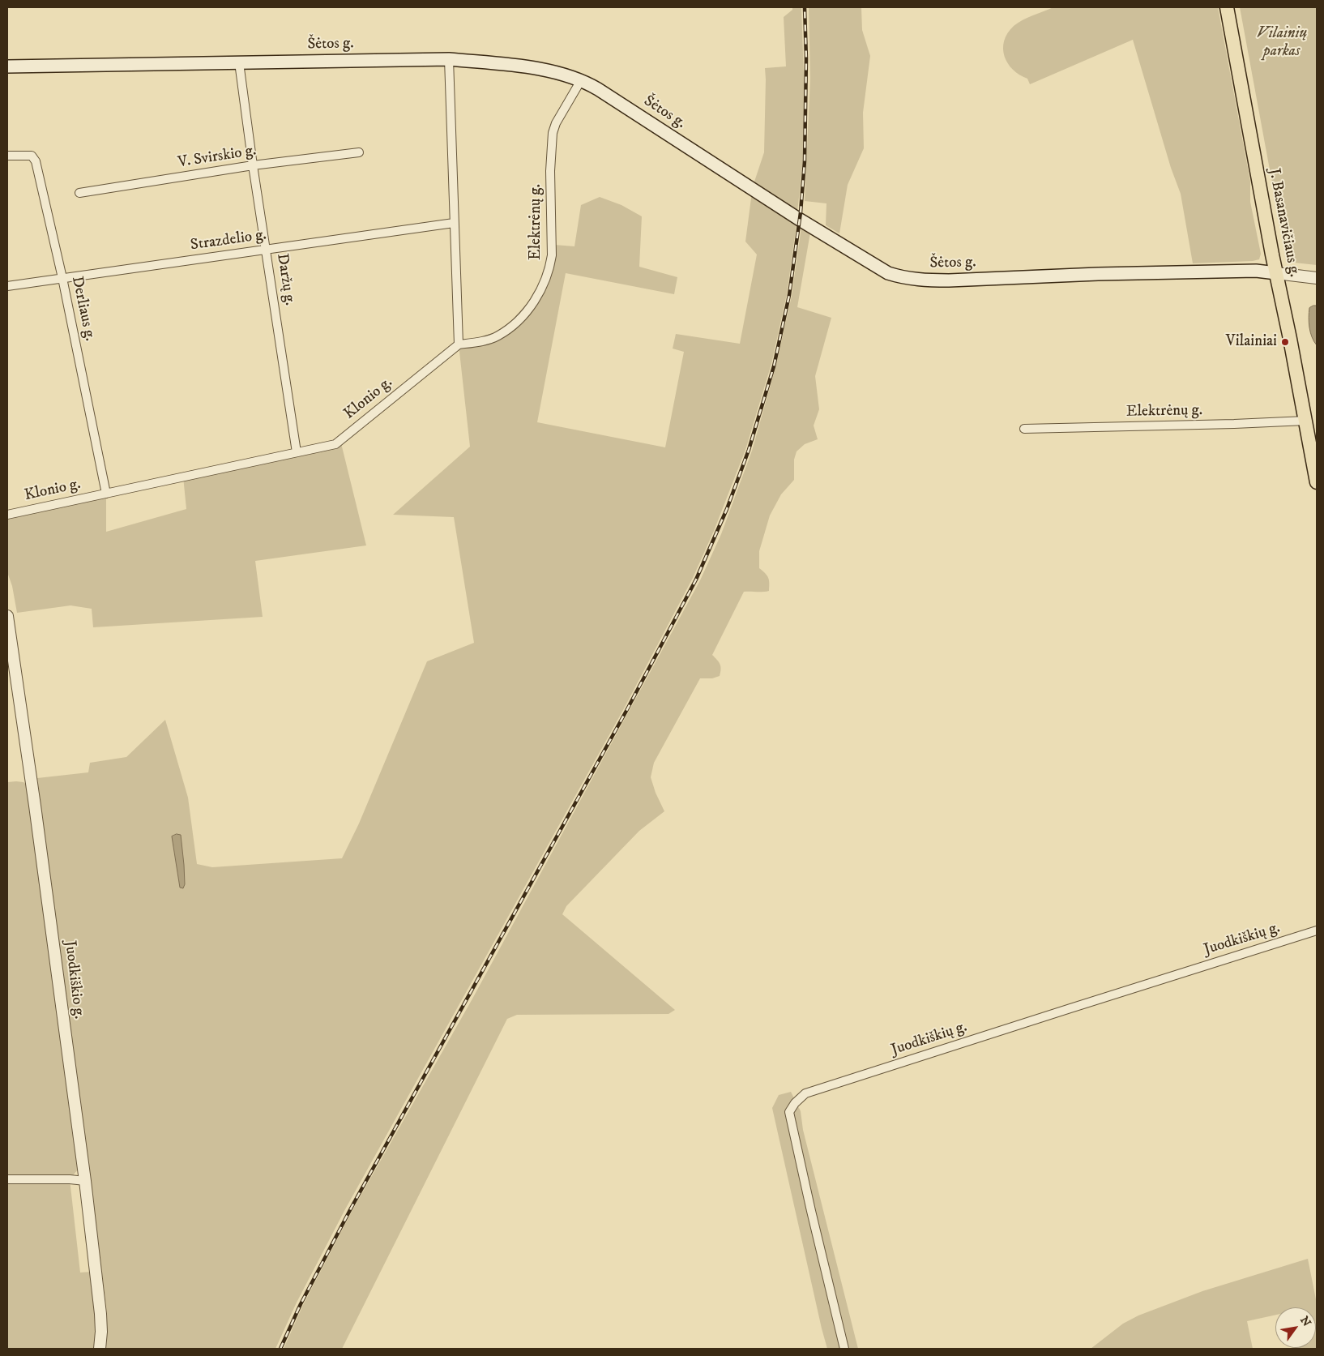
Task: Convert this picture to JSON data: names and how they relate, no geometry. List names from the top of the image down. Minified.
{"streets":{"main road":["Šėtos g.","J. Basanavičiaus g."],"street":["V. Svirskio g.","Elektrėnų g.","Strazdelio g.","Daržų g.","Derliaus g.","Klonio g.","Juodkiškių g.","Juodkiškio g."]},"crossings":[["Šėtos g.","Elektrėnų g."],["Šėtos g.","J. Basanavičiaus g."],["Šėtos g.","Daržų g."],["V. Svirskio g.","Daržų g."],["Elektrėnų g.","J. Basanavičiaus g."],["Elektrėnų g.","Klonio g."],["Strazdelio g.","Daržų g."],["Strazdelio g.","Derliaus g."],["Daržų g.","Klonio g."],["Derliaus g.","Klonio g."]],"parks":["Vilainių parkas"],"places":["Vilainiai"],"north":"top right"}
